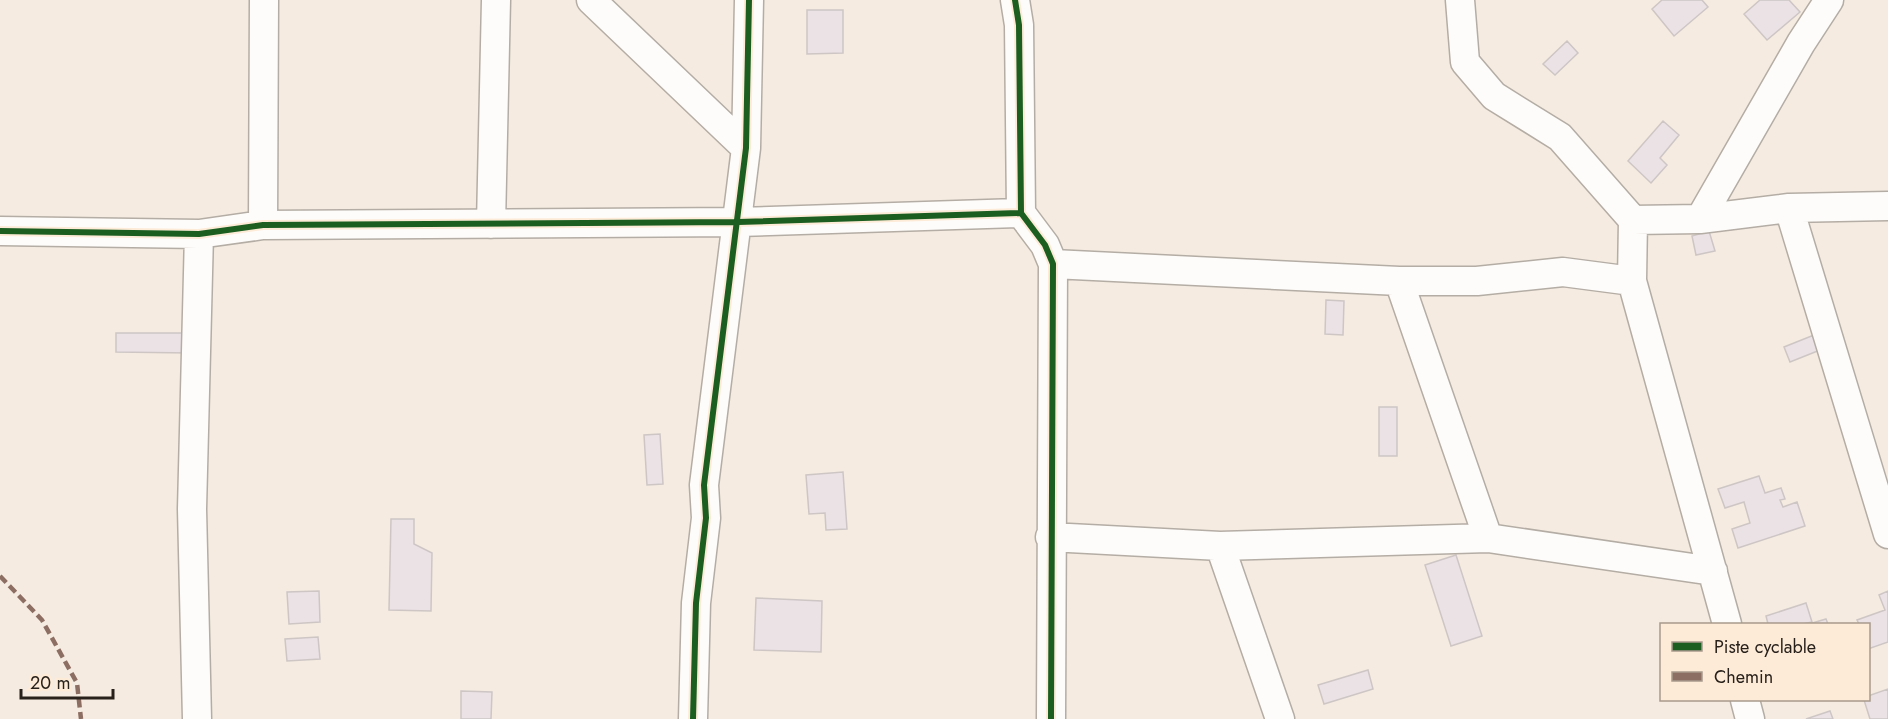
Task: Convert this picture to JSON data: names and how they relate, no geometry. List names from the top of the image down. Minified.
{"legend":["Piste cyclable","Chemin"],"scale_bar":"20 m"}
